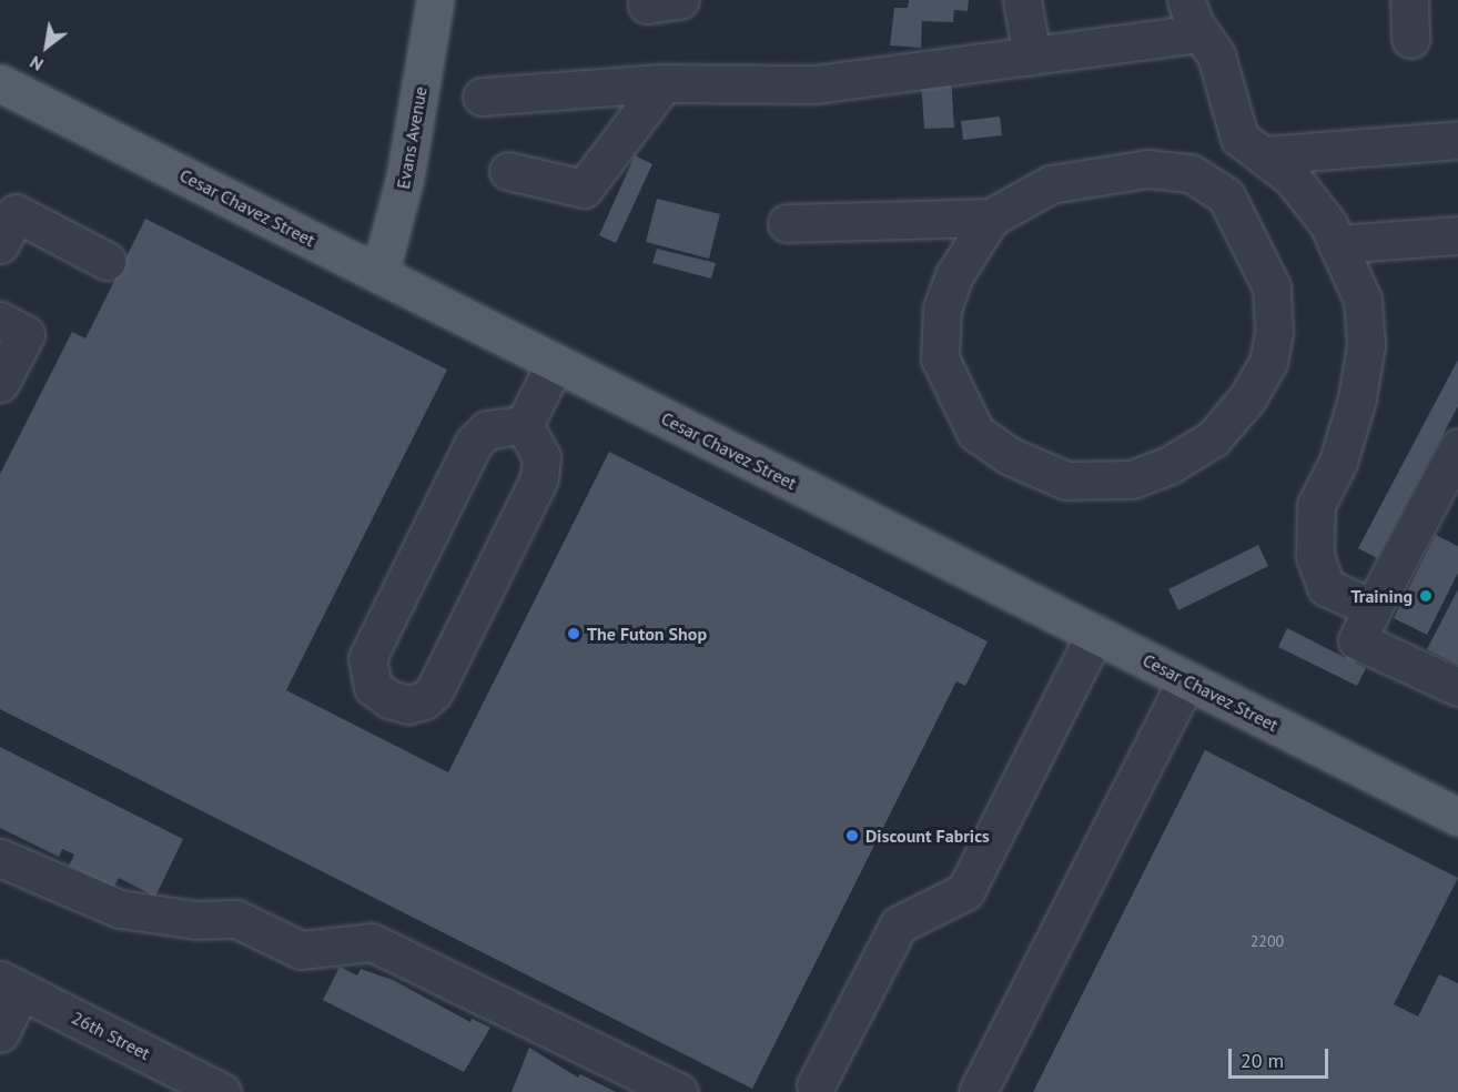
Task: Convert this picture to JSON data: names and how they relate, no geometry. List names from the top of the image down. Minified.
{"streets":{"main road":["Evans Avenue","Cesar Chavez Street"],"street":["26th Street"]},"crossings":[["Evans Avenue","Cesar Chavez Street"]],"places":["Training","The Futon Shop","Discount Fabrics"],"house_numbers":["2200"],"scale_bar":"20 m","north":"bottom left"}
